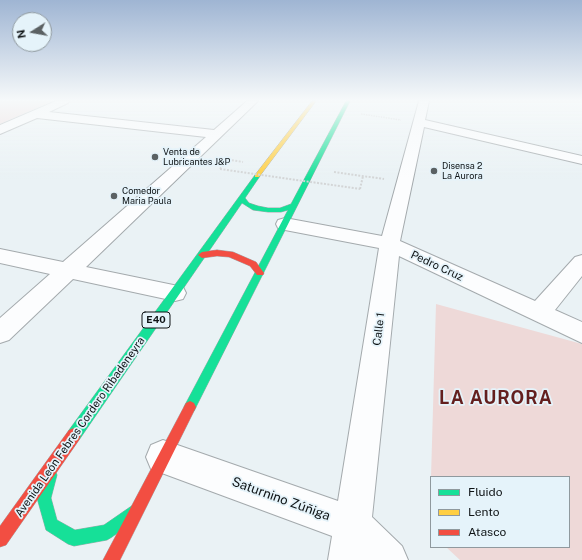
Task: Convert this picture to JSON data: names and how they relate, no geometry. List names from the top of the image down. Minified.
{"streets":{"highway":["E40","Avenida León Febres Cordero Ribadeneyra"],"street":["Pedro Cruz","Calle 1","Saturnino Zúñiga"]},"crossings":[["Pedro Cruz","Calle 1"],["Calle 1","Saturnino Zúñiga"]],"districts":["LA AURORA"],"places":["Venta de Lubricantes J&P","Disensa 2 La Aurora","Comedor Maria Paula"],"legend":["Fluido","Lento","Atasco"],"north":"left"}
